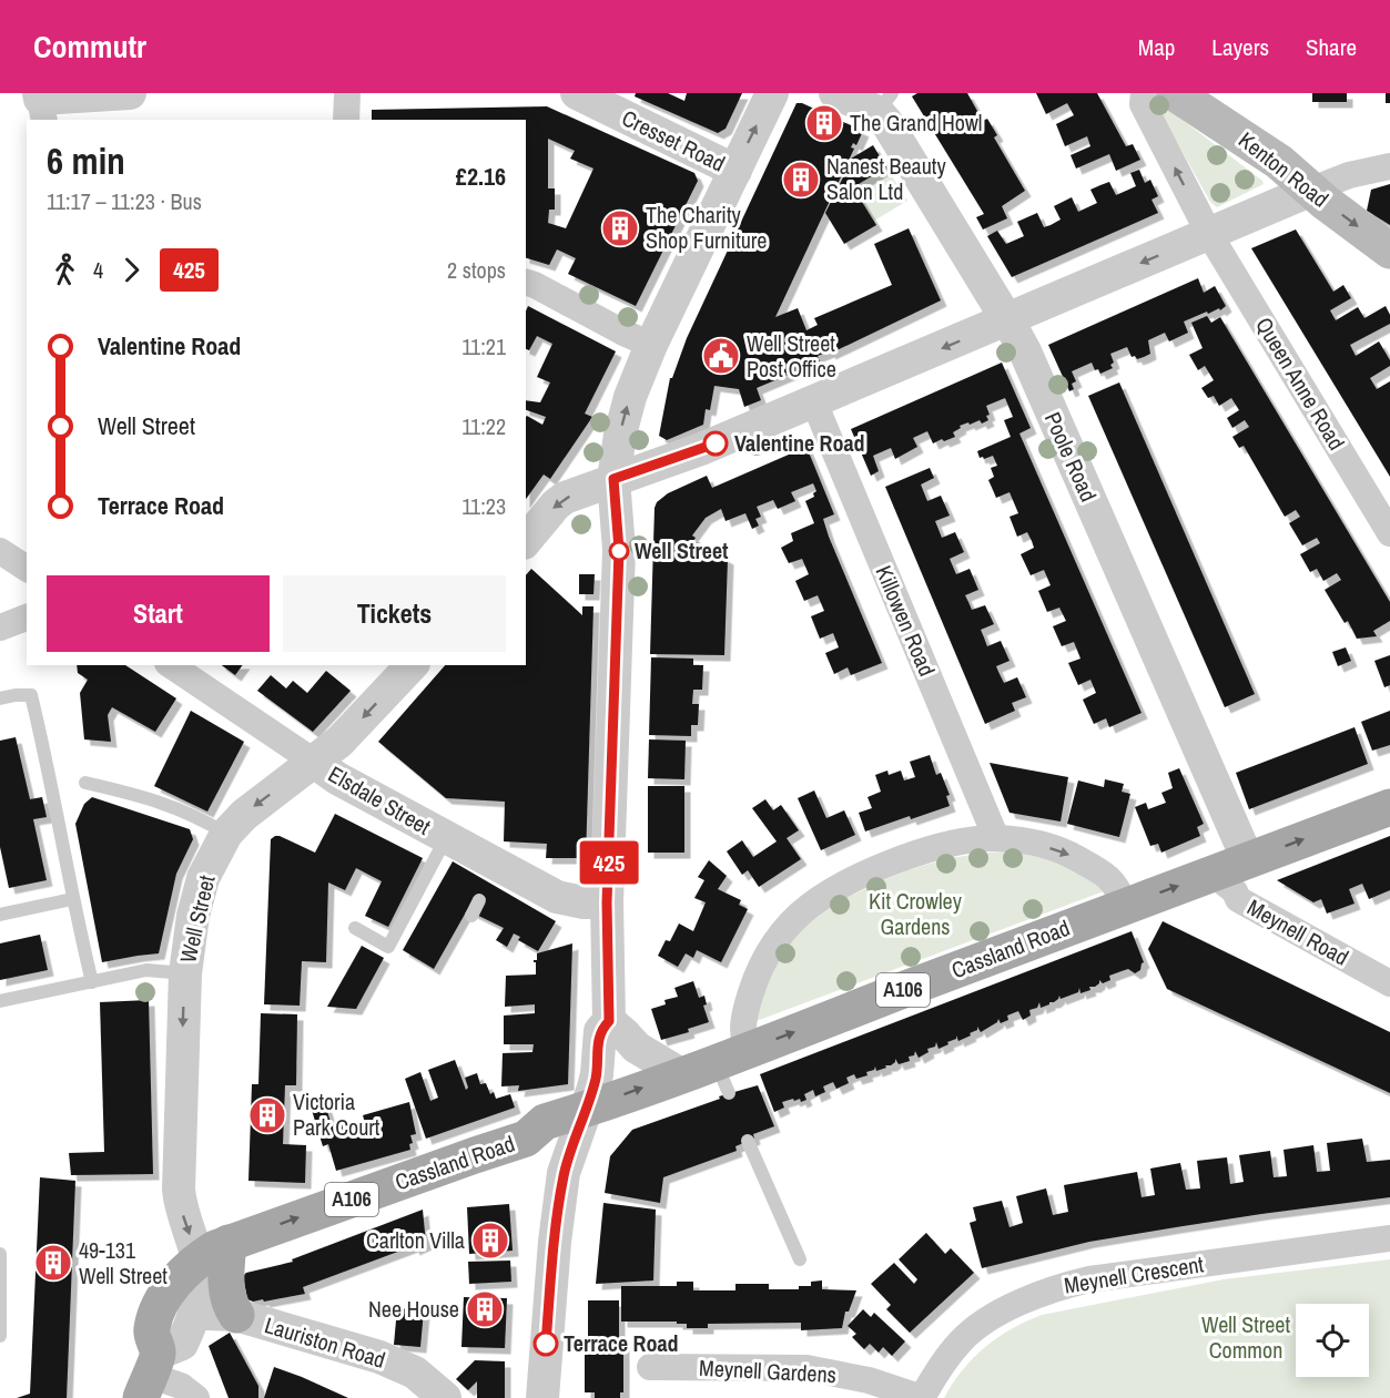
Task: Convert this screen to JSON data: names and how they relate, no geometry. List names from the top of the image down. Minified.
{"streets":{"main road":["Kenton Road","Cassland Road","A106"],"street":["Cresset Road","Queen Anne Road","Poole Road","Killowen Road","Elsdale Street","Well Street","Meynell Road","Meynell Crescent","Lauriston Road","Meynell Gardens"]},"crossings":[["Poole Road","Cassland Road"],["Elsdale Street","Well Street"],["Well Street","Cassland Road"],["Well Street","A106"],["Well Street","Lauriston Road"],["Meynell Road","Cassland Road"],["Cassland Road","A106"],["Meynell Crescent","Meynell Gardens"]],"one_way":["Kenton Road","Well Street","Cassland Road"],"parks":["Kit Crowley Gardens","Well Street Common"],"places":{"building":["The Grand Howl","Nanest Beauty Salon Ltd","The Charity Shop Furniture","Victoria Park Court","Carlton Villa","49-131 Well Street","Nee House"],"public building":["Well Street Post Office"],"other":["Valentine Road","Well Street","Terrace Road"]},"lines":["bus line 425"],"page":{"header":"Commutr","nav":["Map","Layers","Share"],"on_map":"425","heading":["6 min","11:17 – 11:23 · Bus","£2.16"],"legs":["4","425","2 stops"],"list":[{"name":"Valentine Road","value":"11:21"},{"name":"Well Street","value":"11:22"},{"name":"Terrace Road","value":"11:23"}],"buttons":["Start","Tickets"]}}
